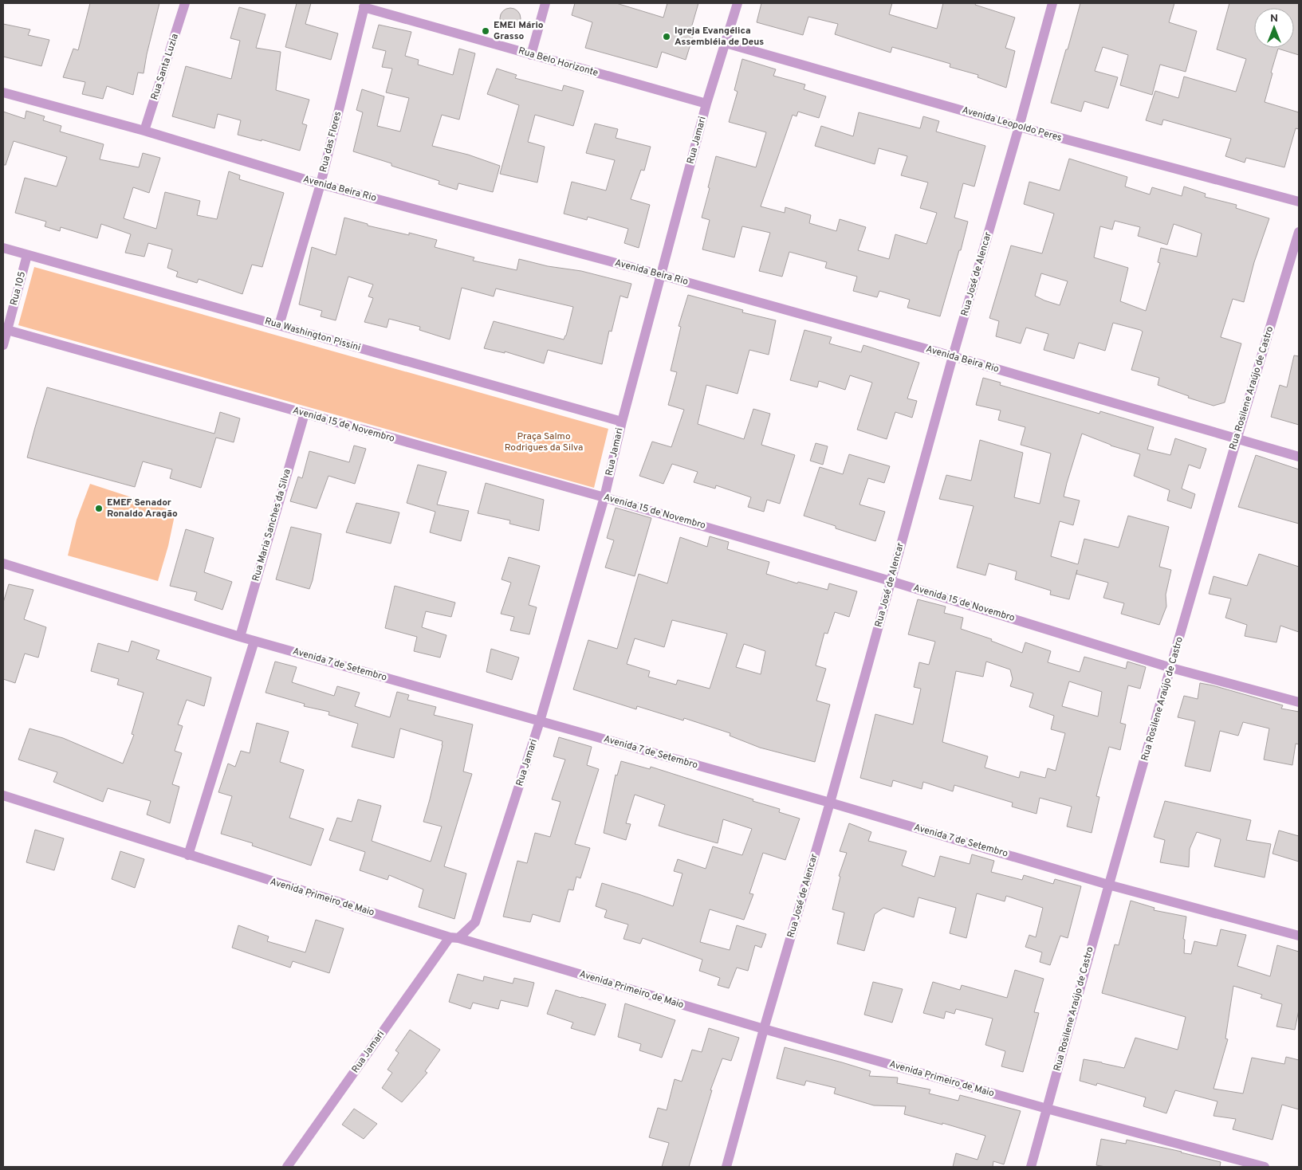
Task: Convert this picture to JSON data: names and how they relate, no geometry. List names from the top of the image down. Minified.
{"streets":{"street":["Rua Belo Horizonte","Rua Santa Luzia","Avenida Leopoldo Peres","Rua Jamari","Rua das Flores","Avenida Beira Rio","Rua José de Alencar","Rua 105","Rua Washington Pissini","Rua Rosilene Araújo de Castro","Avenida 15 de Novembro","Rua Maria Sanches da Silva","Avenida 7 de Setembro","Avenida Primeiro de Maio"]},"crossings":[["Rua Belo Horizonte","Rua Jamari"],["Rua Belo Horizonte","Rua das Flores"],["Rua Santa Luzia","Avenida Beira Rio"],["Avenida Leopoldo Peres","Rua Jamari"],["Avenida Leopoldo Peres","Rua José de Alencar"],["Rua Jamari","Avenida Beira Rio"],["Rua Jamari","Rua Washington Pissini"],["Rua Jamari","Avenida 15 de Novembro"],["Rua Jamari","Avenida 7 de Setembro"],["Rua Jamari","Avenida Primeiro de Maio"],["Rua das Flores","Avenida Beira Rio"],["Rua das Flores","Rua Washington Pissini"],["Avenida Beira Rio","Rua José de Alencar"],["Avenida Beira Rio","Rua Rosilene Araújo de Castro"],["Rua José de Alencar","Avenida 15 de Novembro"],["Rua José de Alencar","Avenida 7 de Setembro"],["Rua José de Alencar","Avenida Primeiro de Maio"],["Rua 105","Rua Washington Pissini"],["Rua 105","Avenida 15 de Novembro"],["Rua Rosilene Araújo de Castro","Avenida 15 de Novembro"],["Rua Rosilene Araújo de Castro","Avenida 7 de Setembro"],["Rua Rosilene Araújo de Castro","Avenida Primeiro de Maio"],["Avenida 15 de Novembro","Rua Maria Sanches da Silva"],["Rua Maria Sanches da Silva","Avenida 7 de Setembro"]],"parks":["Praça Salmo Rodrigues da Silva"],"places":["EMEI Mário Grasso","Igreja Evangélica Assembléia de Deus","EMEF Senador Ronaldo Aragão"],"north":"top"}
